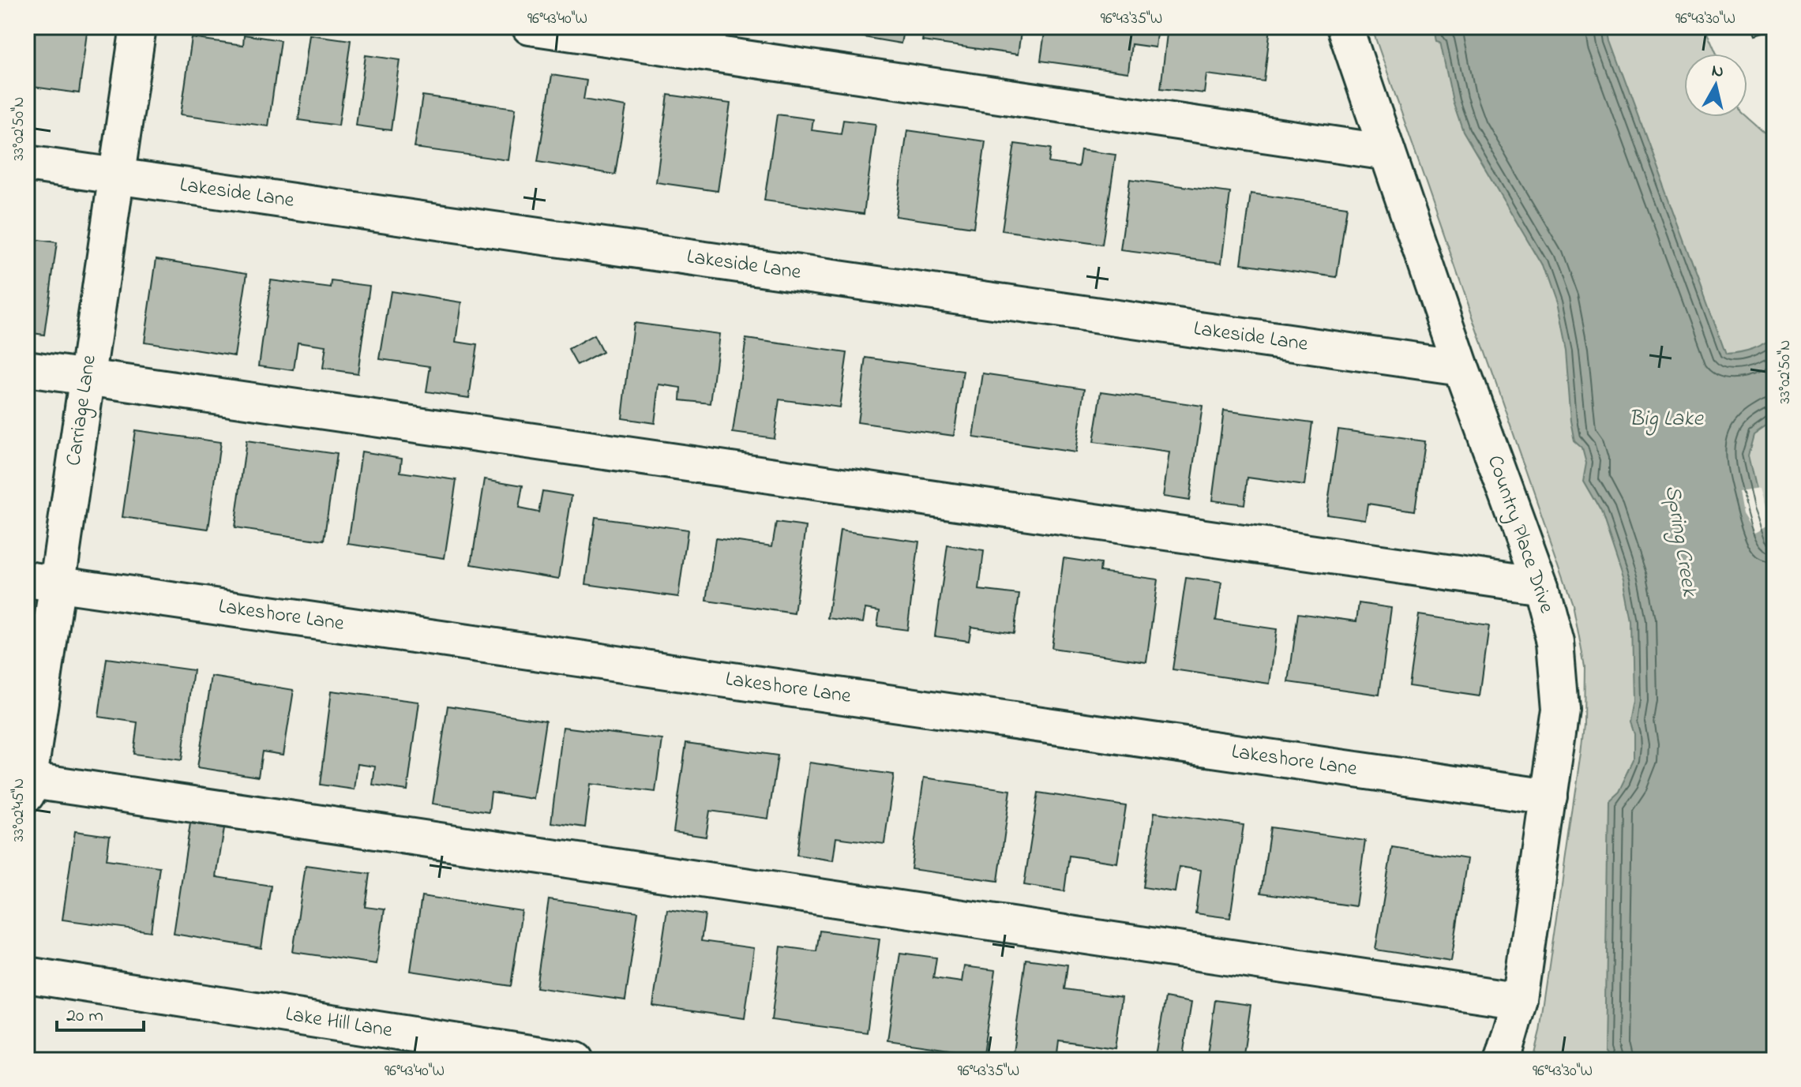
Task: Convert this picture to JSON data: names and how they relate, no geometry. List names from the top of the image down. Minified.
{"streets":{"street":["Lakeside Lane","Carriage Lane","Country Place Drive","Lakeshore Lane","Lake Hill Lane"]},"crossings":[["Lakeside Lane","Carriage Lane"],["Lakeside Lane","Country Place Drive"],["Carriage Lane","Lakeshore Lane"],["Country Place Drive","Lakeshore Lane"]],"water":["Big Lake","Spring Creek"],"scale_bar":"20 m","north":"top","coordinates":["96°43'40\"W","96°43'35\"W","96°43'30\"W","33°02'50\"N","33°02'45\"N"]}
